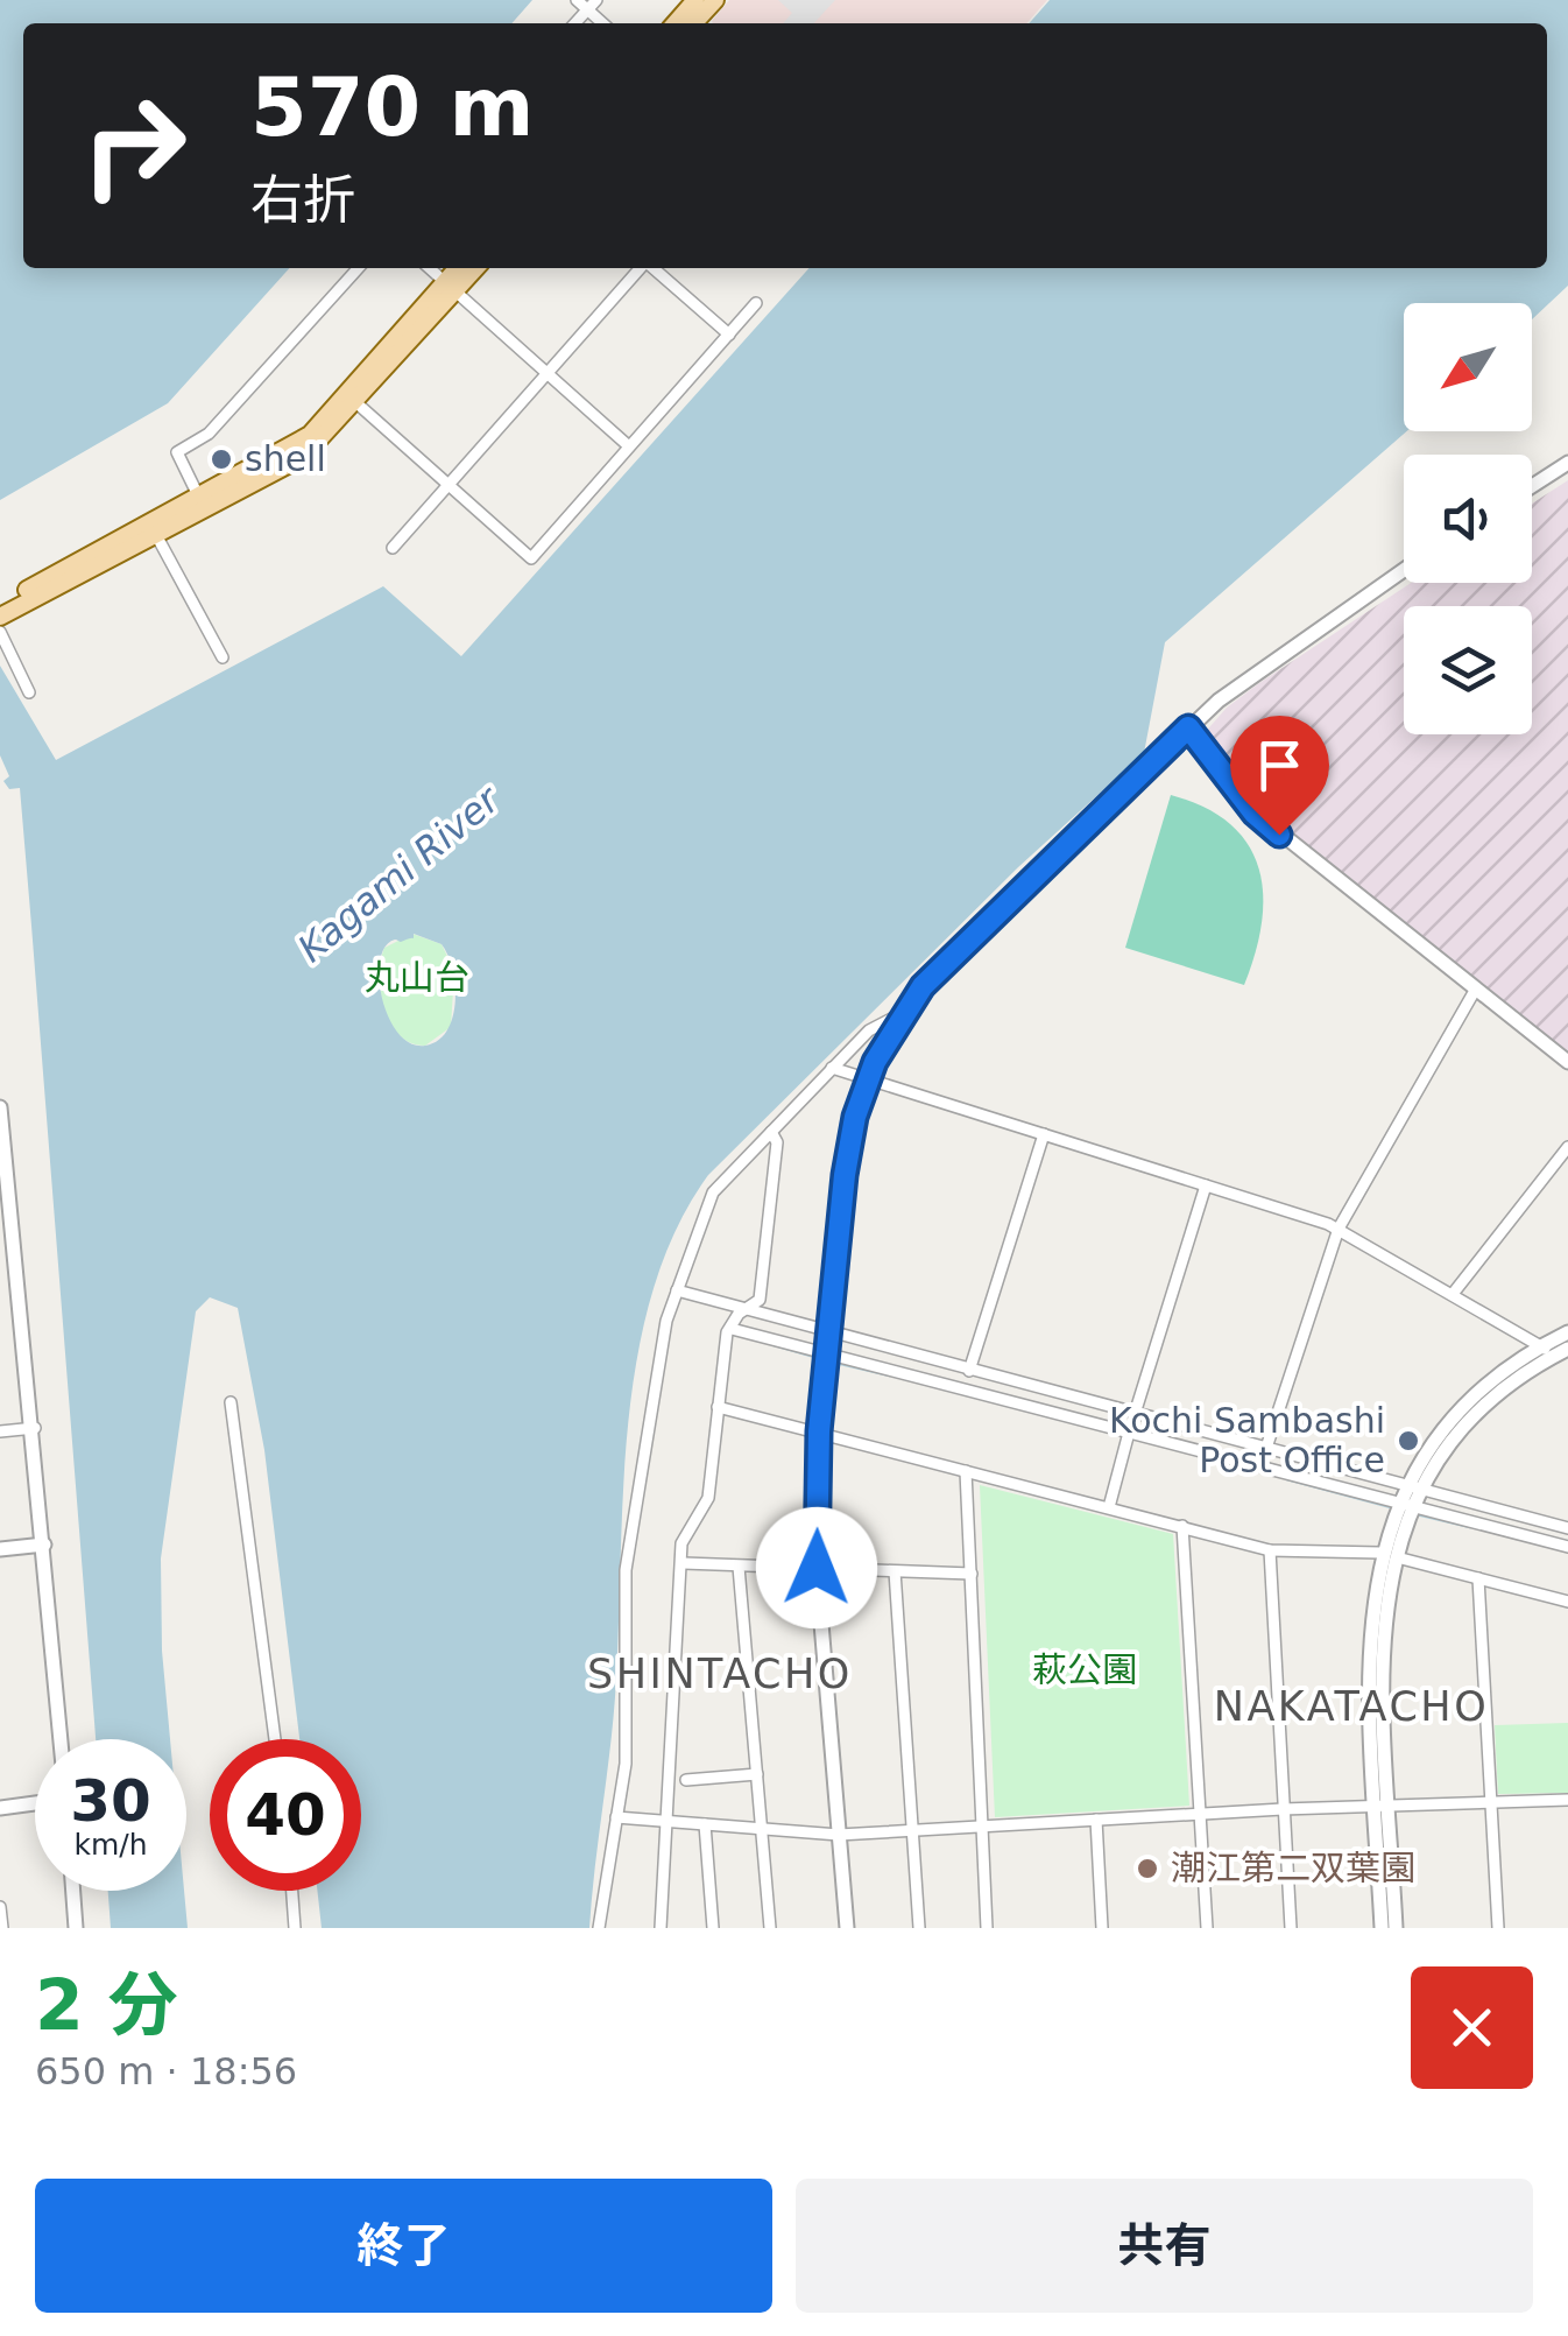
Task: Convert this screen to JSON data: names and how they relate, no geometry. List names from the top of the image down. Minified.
{"districts":["SHINTACHO","NAKATACHO"],"water":["Kagami River"],"parks":["丸山台","萩公園"],"places":["shell","Kochi Sambashi Post Office","潮江第二双葉園"],"north":"bottom left","page":{"turn":["570 m","右折"],"speed":"30 km/h","limit":"40","heading":["2 分","650 m · 18:56"],"buttons":["終了","共有"]}}
